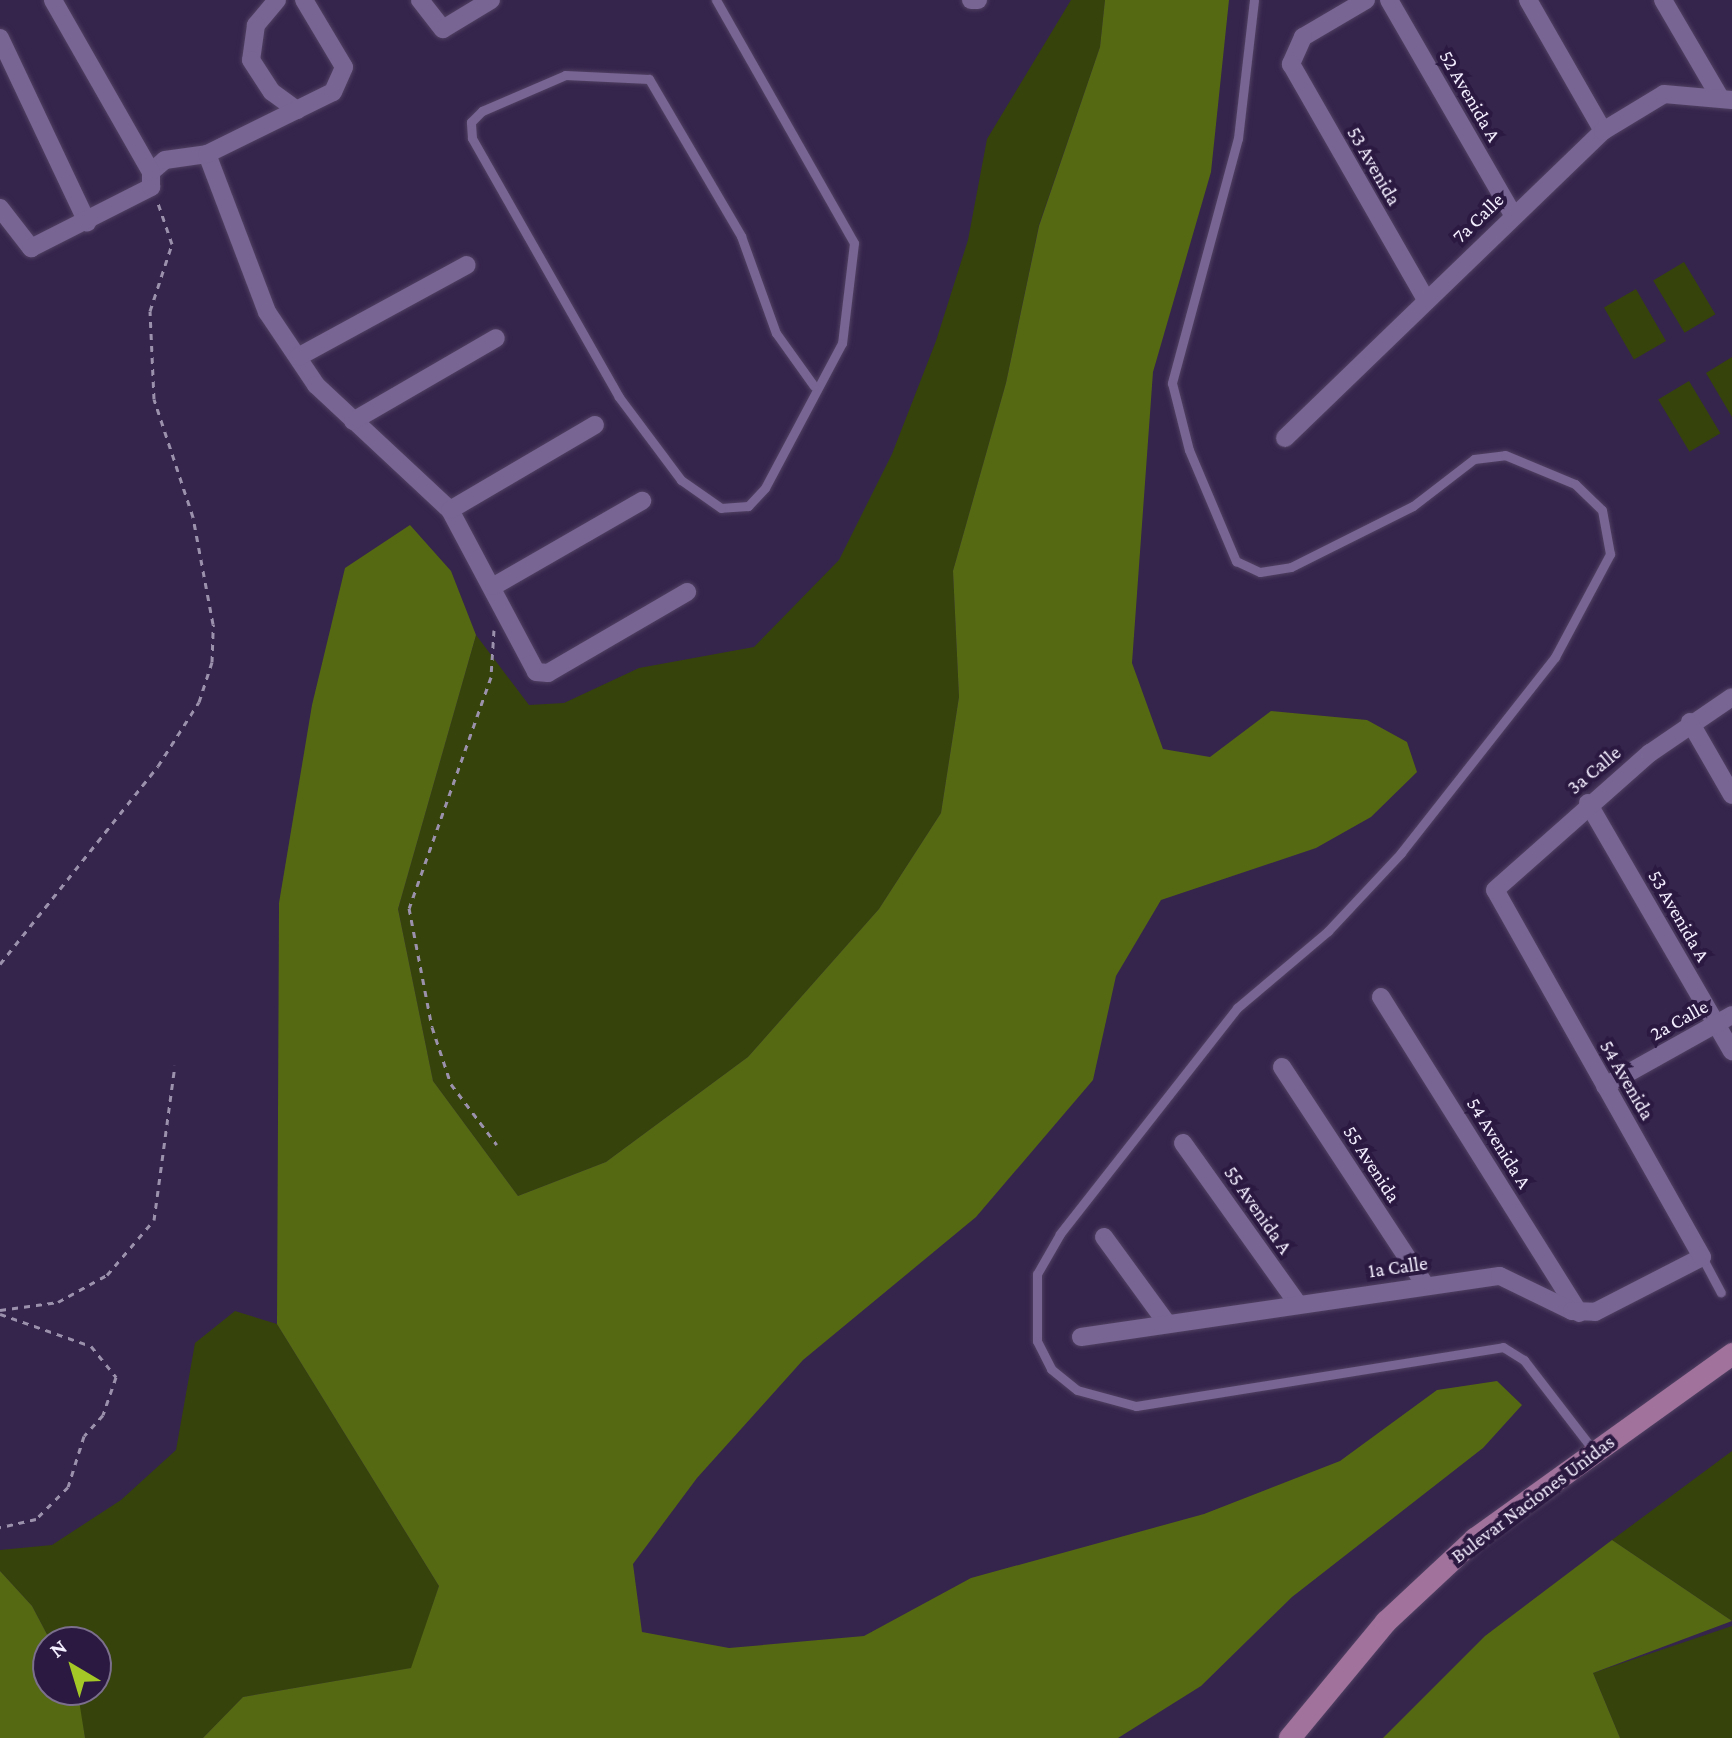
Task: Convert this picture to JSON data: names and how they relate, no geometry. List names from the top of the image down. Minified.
{"streets":{"main road":["Bulevar Naciones Unidas"],"street":["52 Avenida A","53 Avenida","7a Calle","3a Calle","53 Avenida A","2a Calle","54 Avenida","54 Avenida A","55 Avenida","55 Avenida A","1a Calle"]},"crossings":[["52 Avenida A","7a Calle"],["53 Avenida","7a Calle"],["3a Calle","53 Avenida A"],["3a Calle","54 Avenida"],["53 Avenida A","2a Calle"],["2a Calle","54 Avenida"],["54 Avenida A","1a Calle"],["55 Avenida","1a Calle"],["55 Avenida A","1a Calle"]],"north":"top left"}
